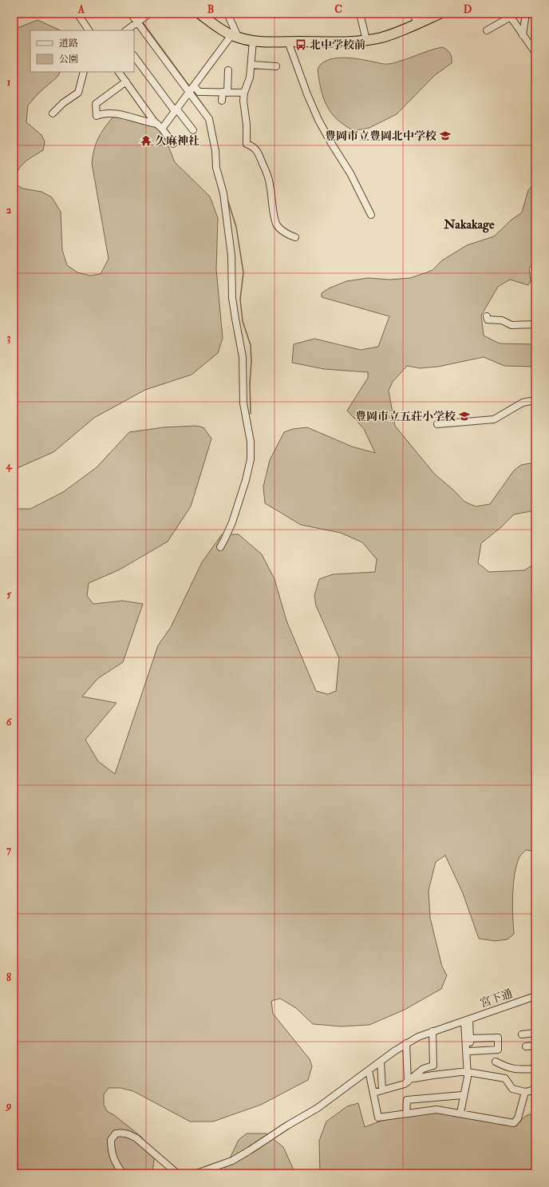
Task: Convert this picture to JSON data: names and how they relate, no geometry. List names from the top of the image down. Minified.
{"streets":{"street":["宮下通"]},"districts":["Nakakage"],"places":{"bus stop":["北中学校前"],"school or university":["豊岡市立豊岡北中学校","豊岡市立五荘小学校"],"temple":["久麻神社"]},"legend":["道路","公園"],"grid":{"columns":["A","B","C","D"],"rows":["1","2","3","4","5","6","7","8","9"]}}
